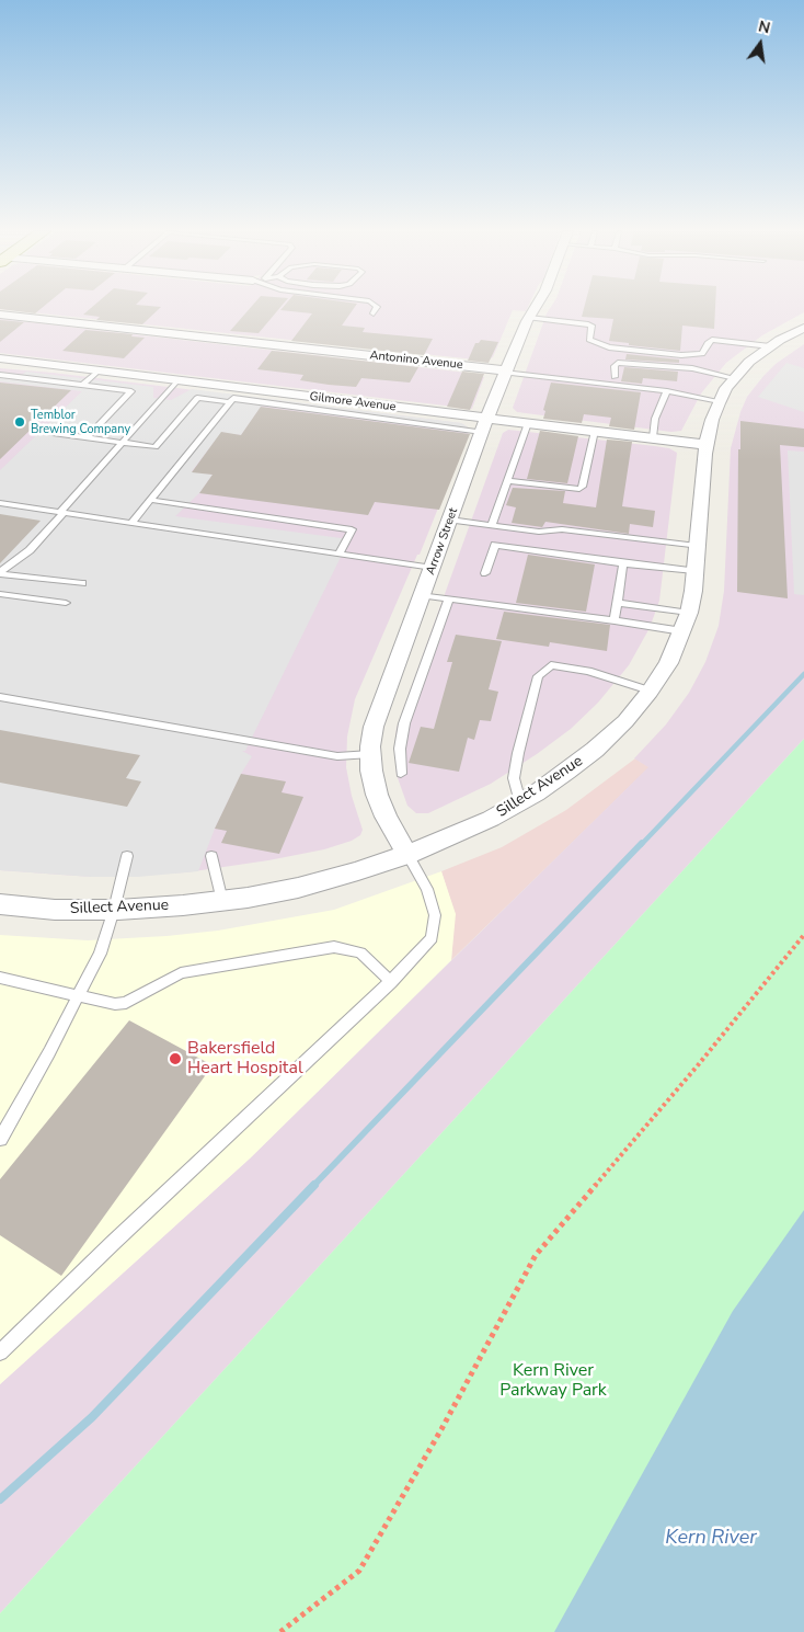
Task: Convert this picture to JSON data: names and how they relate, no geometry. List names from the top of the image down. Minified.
{"streets":{"street":["Antonino Avenue","Gilmore Avenue","Arrow Street","Sillect Avenue"]},"crossings":[["Antonino Avenue","Arrow Street"],["Gilmore Avenue","Arrow Street"],["Gilmore Avenue","Sillect Avenue"],["Arrow Street","Sillect Avenue"]],"water":["Kern River"],"parks":["Kern River Parkway Park"],"places":["Temblor Brewing Company","Bakersfield Heart Hospital"],"north":"top"}
